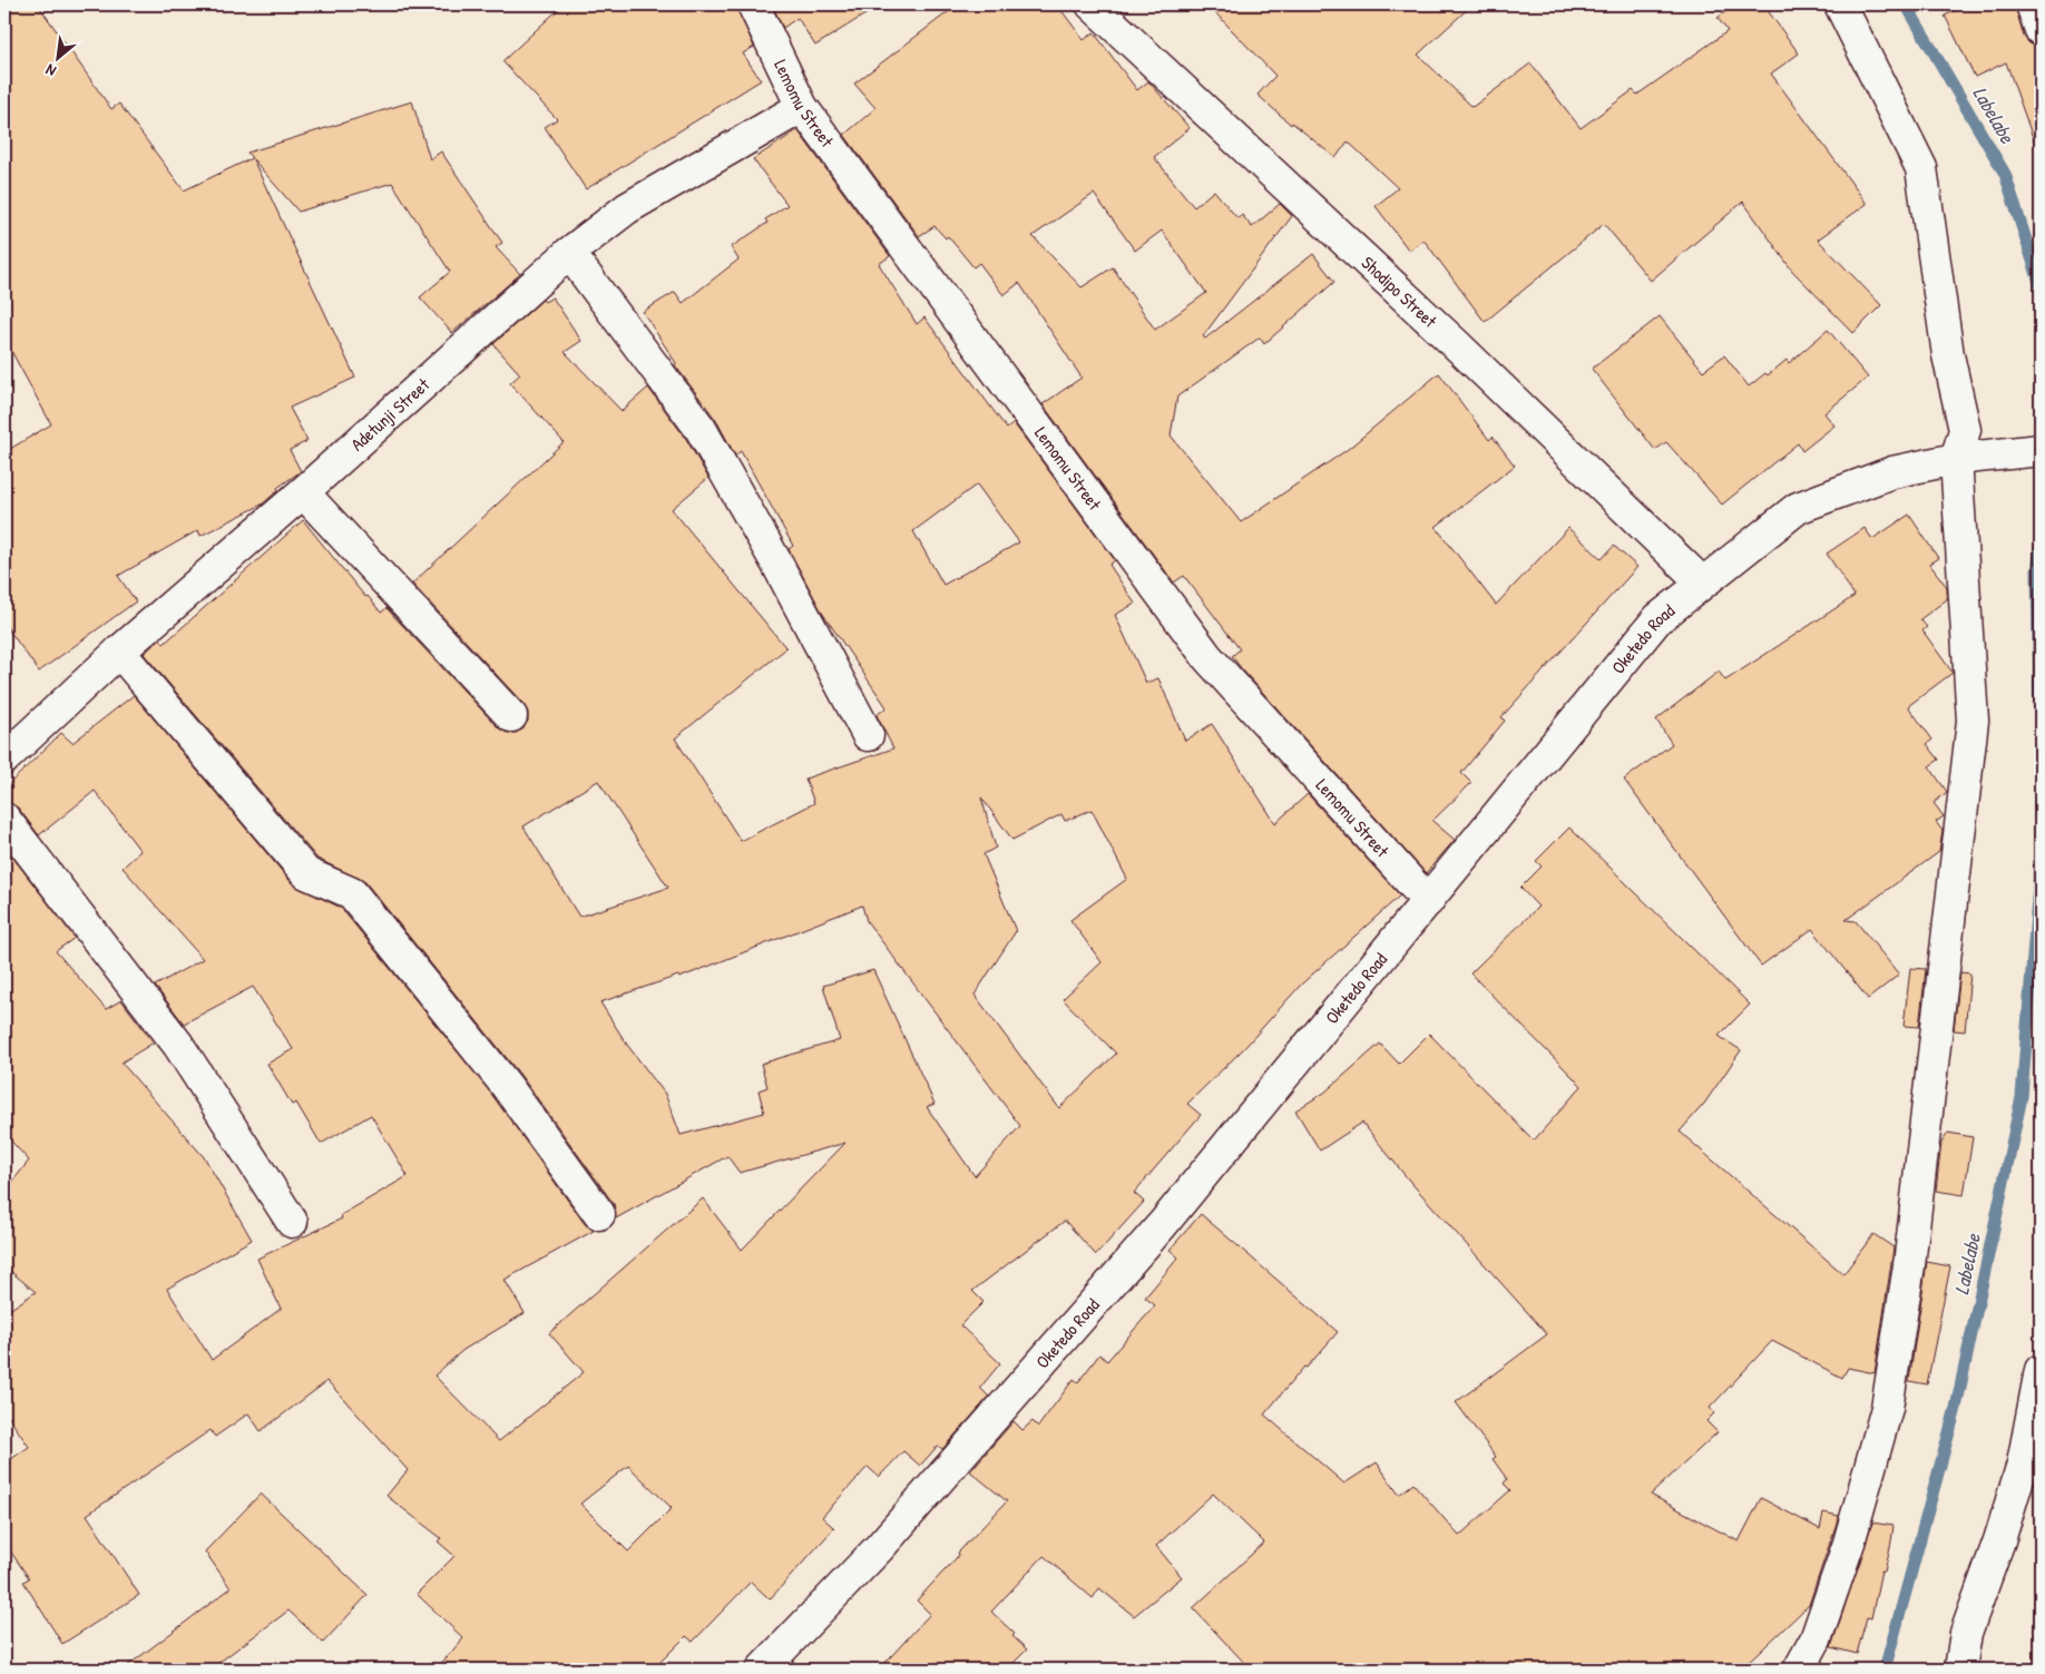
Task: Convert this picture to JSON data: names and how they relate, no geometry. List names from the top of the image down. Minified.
{"streets":{"street":["Lemomu Street","Shodipo Street","Adetunji Street","Oketedo Road"]},"crossings":[["Lemomu Street","Adetunji Street"],["Lemomu Street","Oketedo Road"],["Shodipo Street","Oketedo Road"]],"water":["Labelabe"],"north":"bottom left"}
